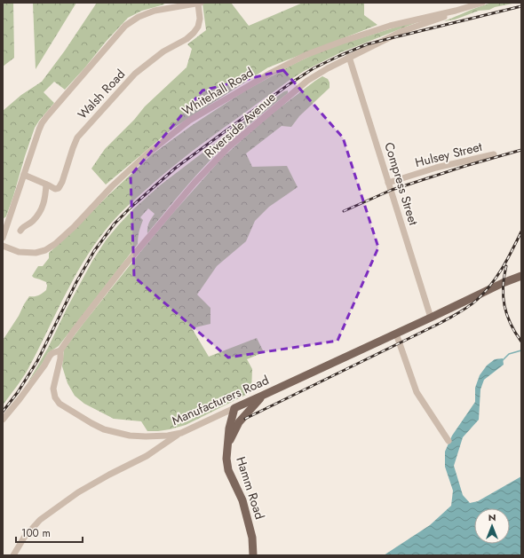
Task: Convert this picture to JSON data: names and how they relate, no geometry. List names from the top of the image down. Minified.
{"streets":{"main road":["Manufacturers Road","Hamm Road"],"street":["Whitehall Road","Walsh Road","Riverside Avenue","Hulsey Street","Compress Street"]},"crossings":[["Whitehall Road","Riverside Avenue"],["Riverside Avenue","Compress Street"],["Riverside Avenue","Manufacturers Road"],["Hulsey Street","Compress Street"],["Compress Street","Manufacturers Road"],["Manufacturers Road","Hamm Road"]],"scale_bar":"100 m","north":"top"}
